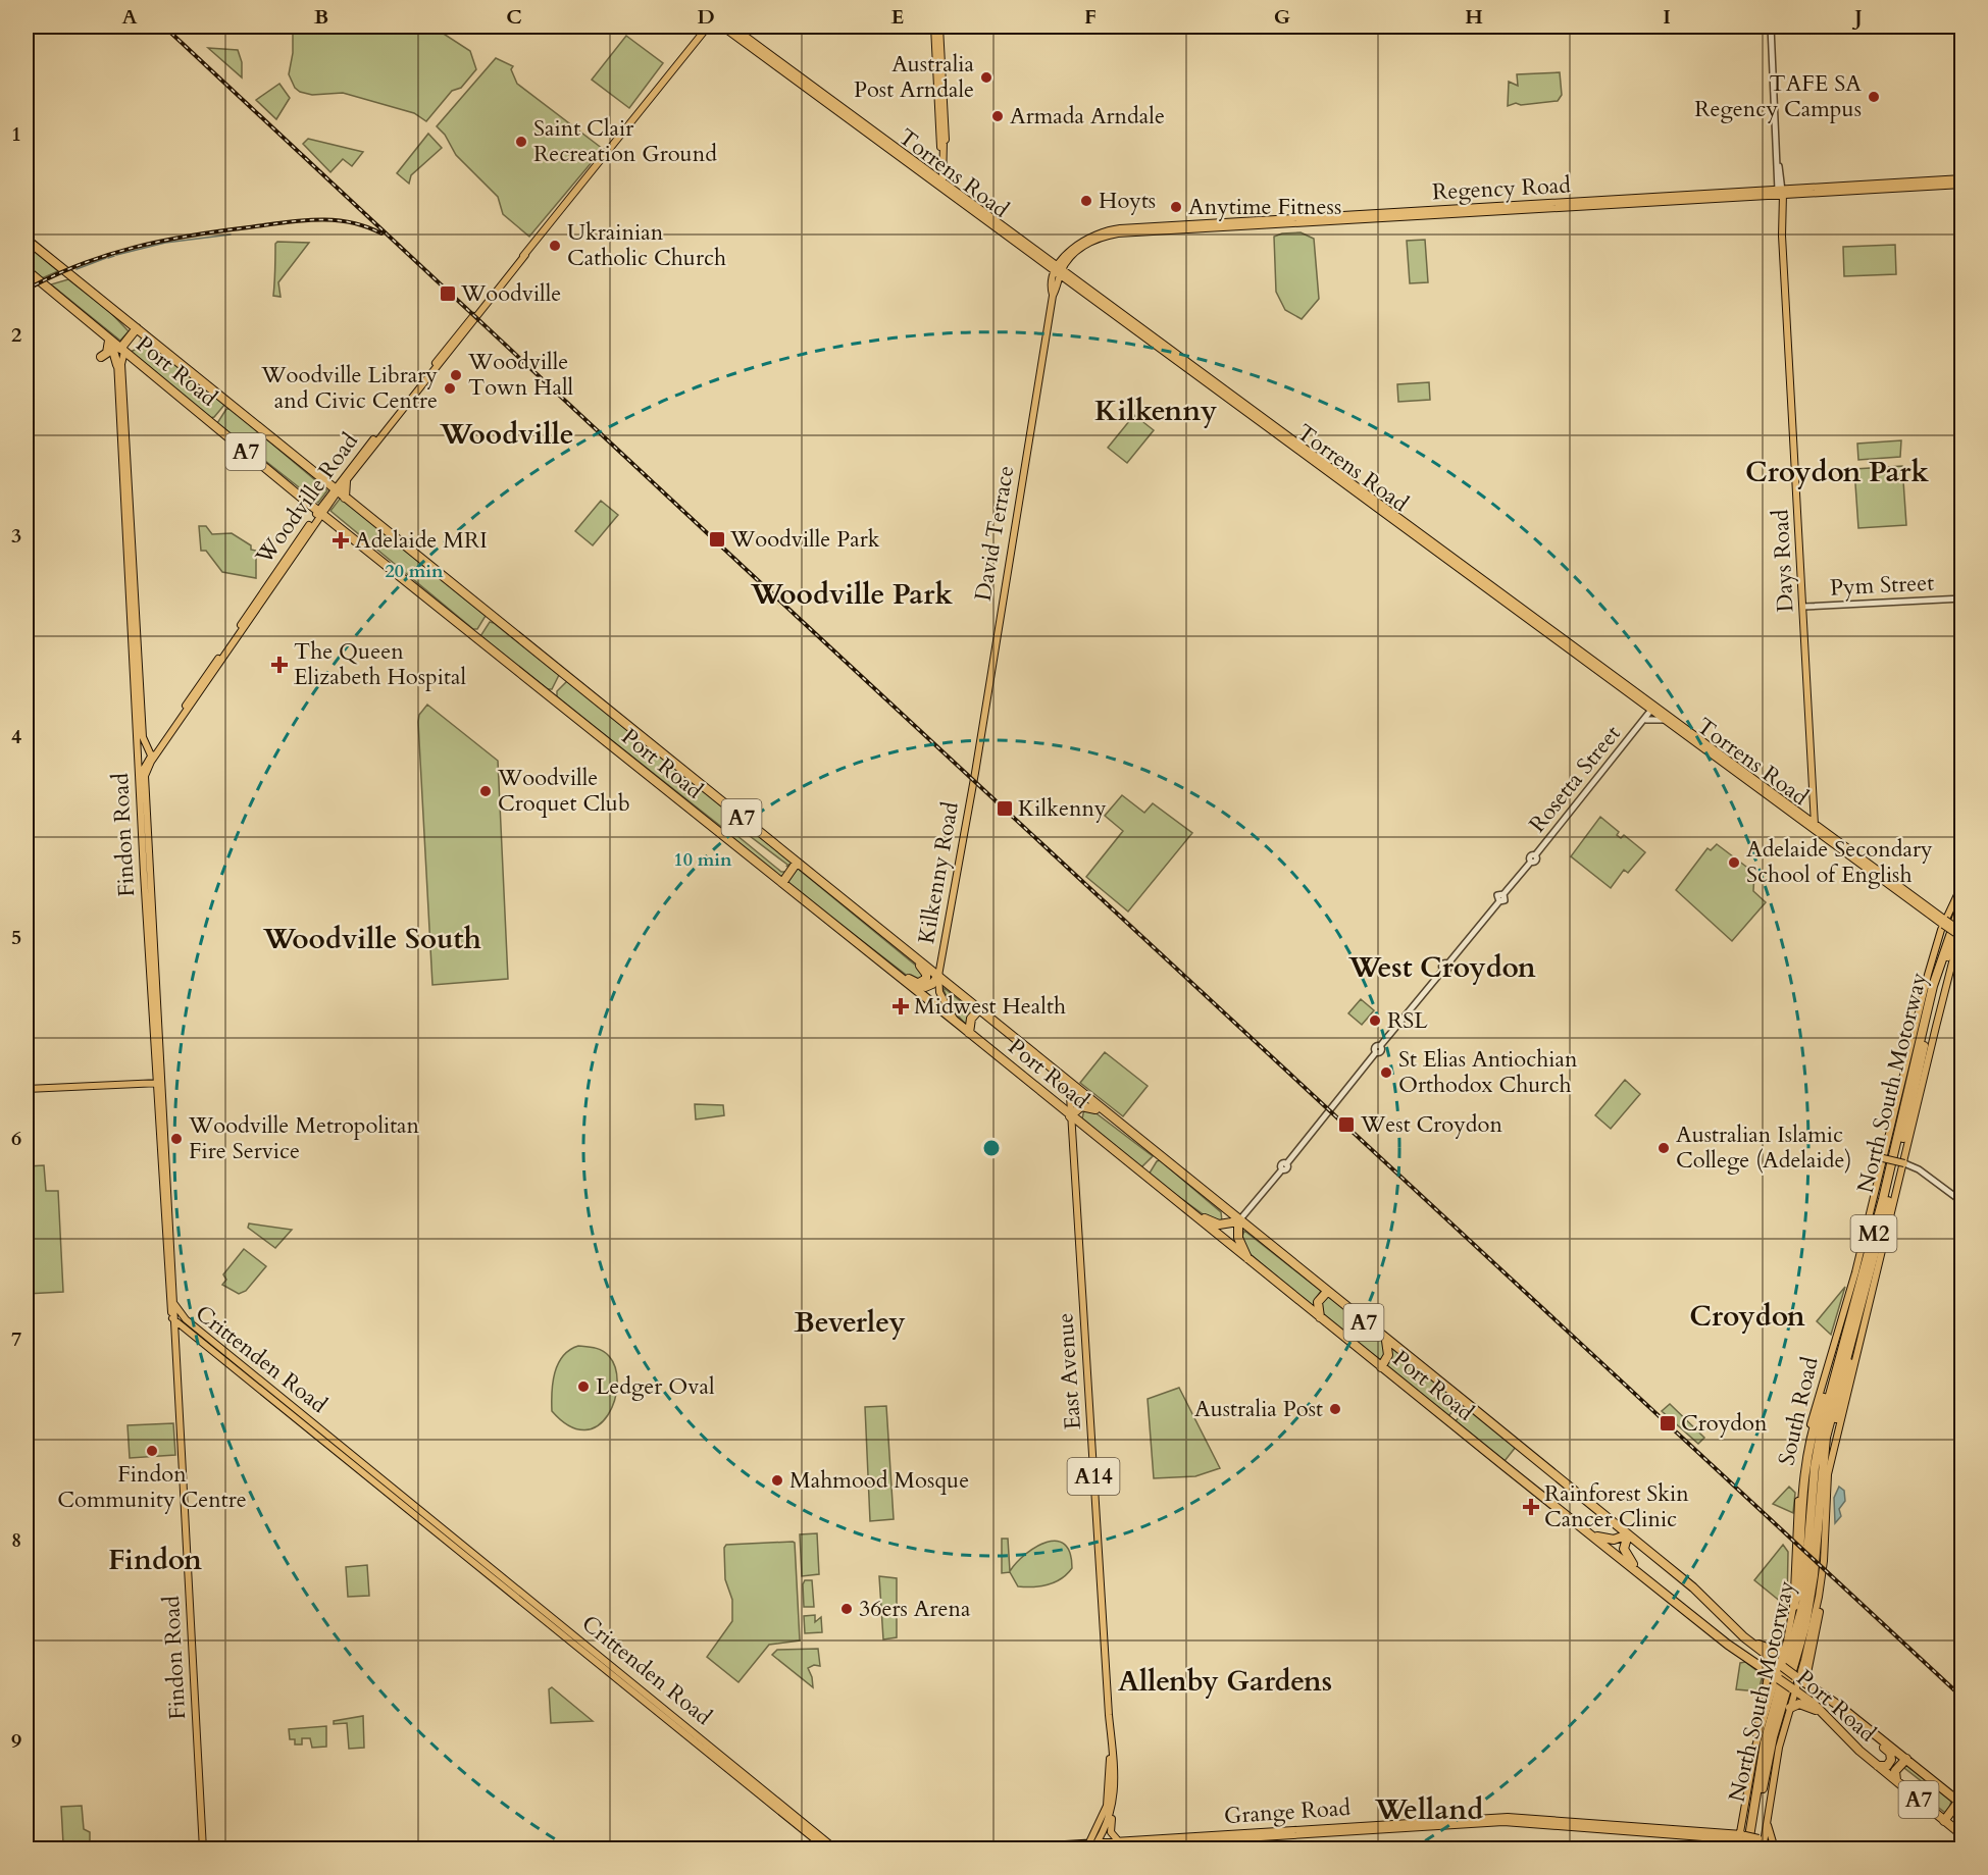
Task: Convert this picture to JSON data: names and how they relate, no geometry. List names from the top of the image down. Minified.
{"streets":{"highway":["Port Road","A7","North South Motorway","M2"],"main road":["Torrens Road","Regency Road","Woodville Road","David Terrace","Days Road","Findon Road","Kilkenny Road","Crittenden Road","East Avenue","South Road","A14","Grange Road"],"street":["Pym Street","Rosetta Street"]},"crossings":[["Torrens Road","Regency Road"],["Torrens Road","David Terrace"],["Torrens Road","Days Road"],["Torrens Road","Rosetta Street"],["Torrens Road","South Road"],["Regency Road","David Terrace"],["Regency Road","Days Road"],["Port Road","Woodville Road"],["Port Road","Rosetta Street"],["Port Road","Findon Road"],["Port Road","Kilkenny Road"],["Port Road","East Avenue"],["Port Road","South Road"],["Port Road","A14"],["Woodville Road","Findon Road"],["David Terrace","Kilkenny Road"],["Days Road","Pym Street"],["Findon Road","Crittenden Road"],["North South Motorway","South Road"],["North South Motorway","Grange Road"],["East Avenue","A14"],["East Avenue","Grange Road"],["South Road","Grange Road"]],"districts":["Kilkenny","Woodville","Croydon Park","Woodville Park","Woodville South","West Croydon","Croydon","Beverley","Findon","Allenby Gardens","Welland"],"places":{"other":["Australia Post Arndale","TAFE SA Regency Campus","Armada Arndale","Saint Clair Recreation Ground","Hoyts","Anytime Fitness","Ukrainian Catholic Church","Woodville Town Hall","Woodville Library and Civic Centre","Woodville Croquet Club","Adelaide Secondary School of English","RSL","St Elias Antiochian Orthodox Church","Woodville Metropolitan Fire Service","Australian Islamic College (Adelaide)","Ledger Oval","Australia Post","Findon Community Centre","Mahmood Mosque","36ers Arena"],"transit":["Woodville","Woodville Park","Kilkenny","West Croydon","Croydon"],"health":["Adelaide MRI","The Queen Elizabeth Hospital","Midwest Health","Rainforest Skin Cancer Clinic"]},"grid":{"columns":["A","B","C","D","E","F","G","H","I","J"],"rows":["1","2","3","4","5","6","7","8","9"]},"rings":["20 min","10 min"]}
